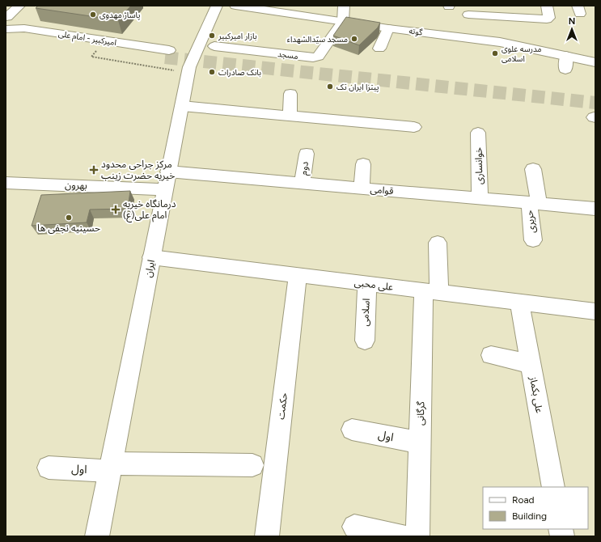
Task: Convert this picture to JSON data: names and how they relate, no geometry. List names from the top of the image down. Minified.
{"streets":{"street":["گوته","امیرکبیر - امام علی","مسجد","خوانساری","دوم","بهرون","قوامی","حریری","ایران","علی محبی","اسلامی","علی بکماز","حکمت","گرگانی","اول"]},"crossings":[["گوته","مسجد"],["خوانساری","قوامی"],["دوم","قوامی"],["بهرون","ایران"],["قوامی","حریری"],["قوامی","ایران"],["ایران","علی محبی"],["ایران","اول"],["علی محبی","اسلامی"],["علی محبی","علی بکماز"],["علی محبی","حکمت"],["علی محبی","گرگانی"],["گرگانی","اول"]],"places":{"other":["پاساژ مهدوی","بازار امیرکبیر","مسجد سیّدالشهداء","مدرسه علوی اسلامی","بانک صادرات","پیتزا ایران تک","حسینیه نجفی ها"],"health":["مرکز جراحی محدود خیریه حضرت زینب","درمانگاه خیریه امام علی(ع)"]},"legend":["Road","Building"],"north":"top"}
